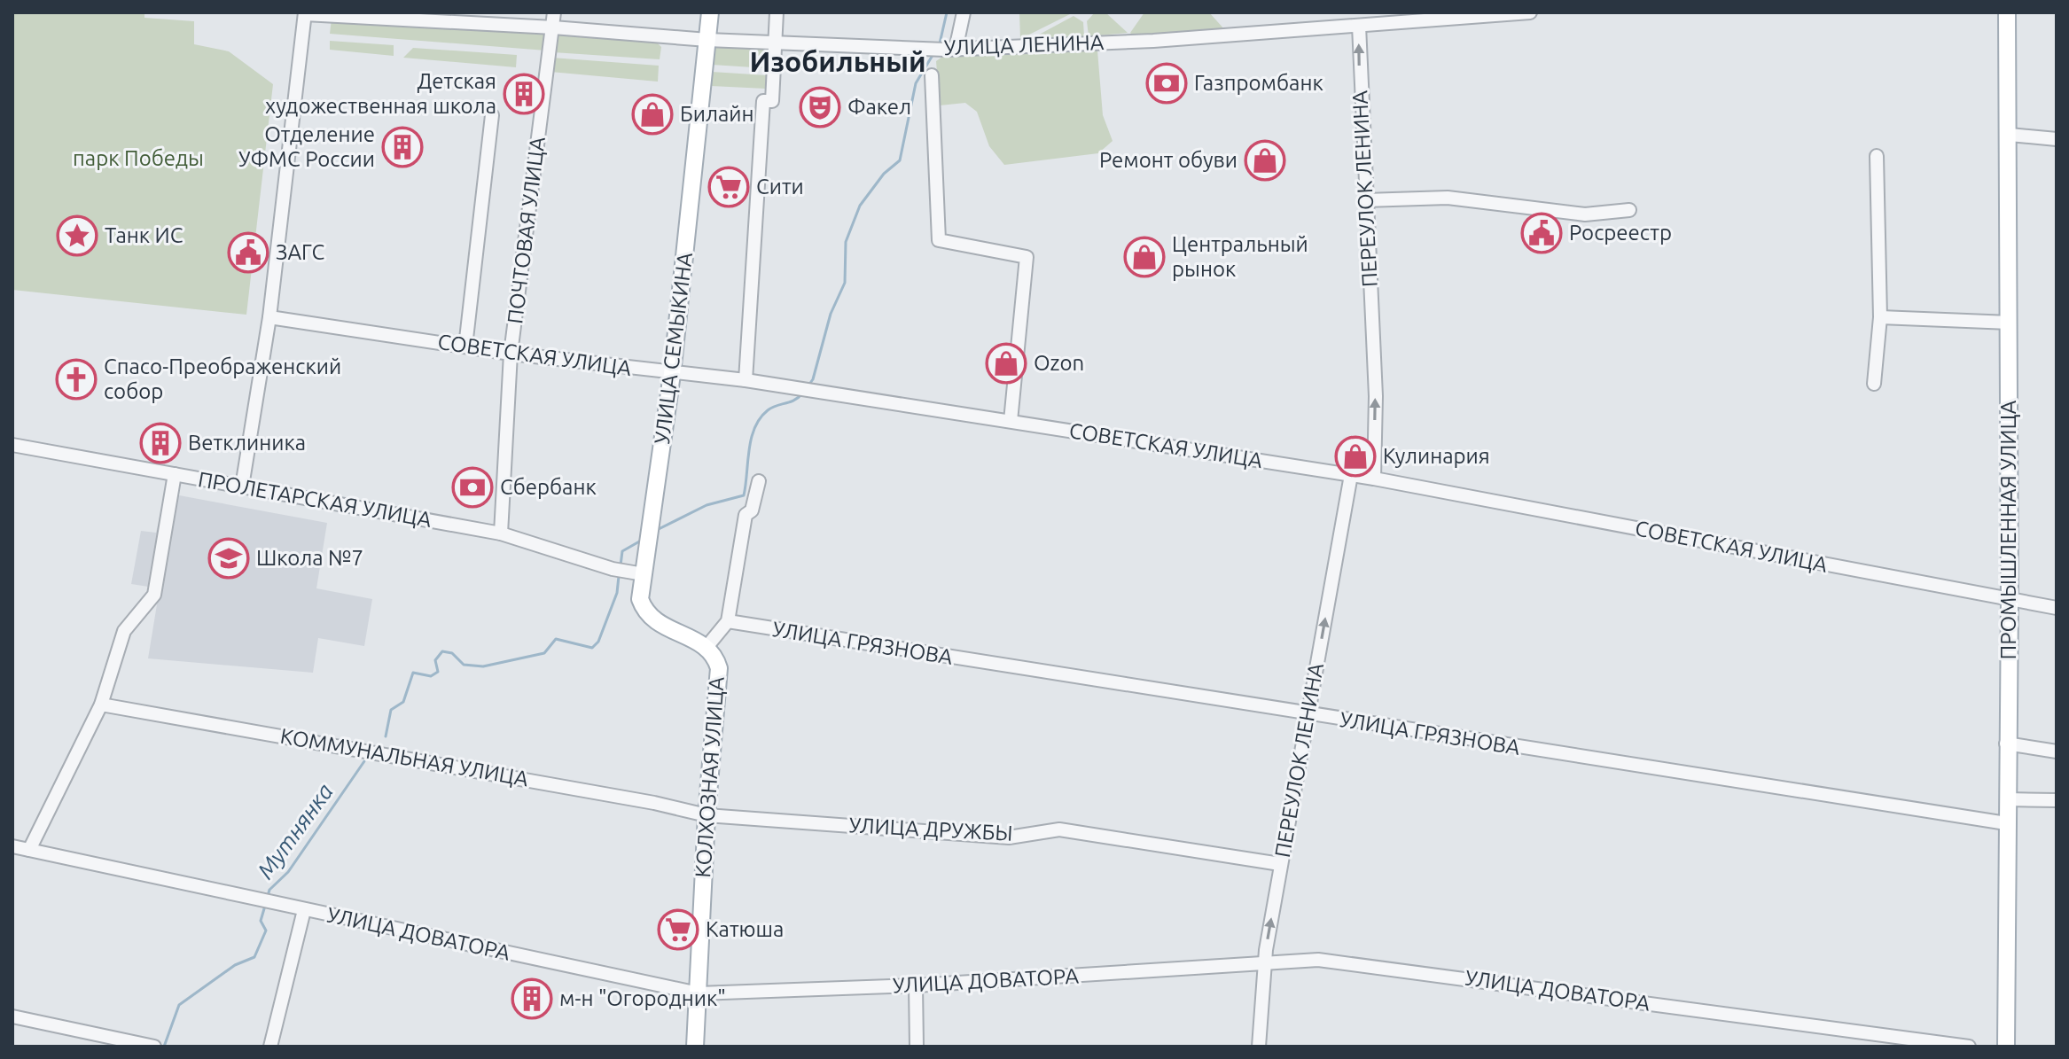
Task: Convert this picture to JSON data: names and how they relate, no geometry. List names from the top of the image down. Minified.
{"streets":{"main road":["УЛИЦА СЕМЫКИНА","ПРОМЫШЛЕННАЯ УЛИЦА","КОЛХОЗНАЯ УЛИЦА"],"street":["УЛИЦА ЛЕНИНА","ПЕРЕУЛОК ЛЕНИНА","ПОЧТОВАЯ УЛИЦА","СОВЕТСКАЯ УЛИЦА","ПРОЛЕТАРСКАЯ УЛИЦА","УЛИЦА ГРЯЗНОВА","КОММУНАЛЬНАЯ УЛИЦА","УЛИЦА ДРУЖБЫ","УЛИЦА ДОВАТОРА"]},"crossings":[["УЛИЦА ЛЕНИНА","ПЕРЕУЛОК ЛЕНИНА"],["УЛИЦА ЛЕНИНА","ПОЧТОВАЯ УЛИЦА"],["УЛИЦА ЛЕНИНА","УЛИЦА СЕМЫКИНА"],["ПЕРЕУЛОК ЛЕНИНА","СОВЕТСКАЯ УЛИЦА"],["ПЕРЕУЛОК ЛЕНИНА","УЛИЦА ГРЯЗНОВА"],["ПЕРЕУЛОК ЛЕНИНА","УЛИЦА ДРУЖБЫ"],["ПЕРЕУЛОК ЛЕНИНА","УЛИЦА ДОВАТОРА"],["ПОЧТОВАЯ УЛИЦА","СОВЕТСКАЯ УЛИЦА"],["ПОЧТОВАЯ УЛИЦА","ПРОЛЕТАРСКАЯ УЛИЦА"],["УЛИЦА СЕМЫКИНА","СОВЕТСКАЯ УЛИЦА"],["УЛИЦА СЕМЫКИНА","ПРОЛЕТАРСКАЯ УЛИЦА"],["УЛИЦА СЕМЫКИНА","КОЛХОЗНАЯ УЛИЦА"],["СОВЕТСКАЯ УЛИЦА","ПРОМЫШЛЕННАЯ УЛИЦА"],["ПРОМЫШЛЕННАЯ УЛИЦА","УЛИЦА ГРЯЗНОВА"],["УЛИЦА ГРЯЗНОВА","КОЛХОЗНАЯ УЛИЦА"],["КОММУНАЛЬНАЯ УЛИЦА","КОЛХОЗНАЯ УЛИЦА"],["КОММУНАЛЬНАЯ УЛИЦА","УЛИЦА ДРУЖБЫ"],["КОЛХОЗНАЯ УЛИЦА","УЛИЦА ДРУЖБЫ"],["КОЛХОЗНАЯ УЛИЦА","УЛИЦА ДОВАТОРА"]],"one_way":["ПЕРЕУЛОК ЛЕНИНА"],"districts":["Изобильный"],"water":["Мутнянка"],"parks":["парк Победы"],"places":{"bank":["Газпромбанк","Сбербанк"],"building":["Детская художественная школа","Отделение УФМС России","Ветклиника","м-н \"Огородник\""],"theatre":["Факел"],"shop":["Билайн","Ремонт обуви","Центральный рынок","Ozon","Кулинария"],"supermarket":["Сити","Катюша"],"public building":["Росреестр","ЗАГС"],"place":["Танк ИС"],"church":["Спасо-Преображенский собор"],"school or university":["Школа №7"]}}
